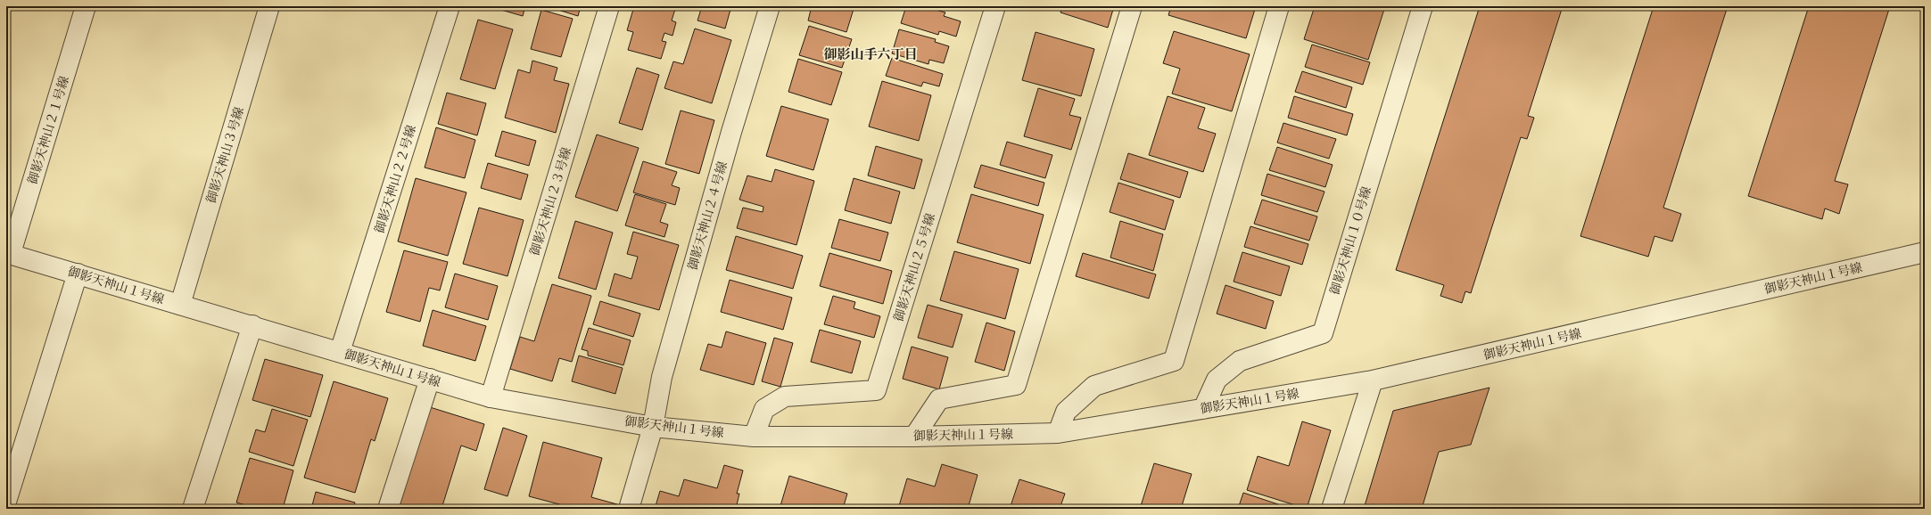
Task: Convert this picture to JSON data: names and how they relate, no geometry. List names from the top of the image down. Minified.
{"streets":{"street":["御影天神山２１号線","御影天神山３号線","御影天神山２２号線","御影天神山２３号線","御影天神山２４号線","御影天神山１０号線","御影天神山２５号線","御影天神山１号線"]},"crossings":[["御影天神山２１号線","御影天神山１号線"],["御影天神山３号線","御影天神山１号線"],["御影天神山２２号線","御影天神山１号線"],["御影天神山２３号線","御影天神山１号線"],["御影天神山２４号線","御影天神山１号線"],["御影天神山１０号線","御影天神山１号線"],["御影天神山２５号線","御影天神山１号線"]],"districts":["御影山手六丁目"]}
